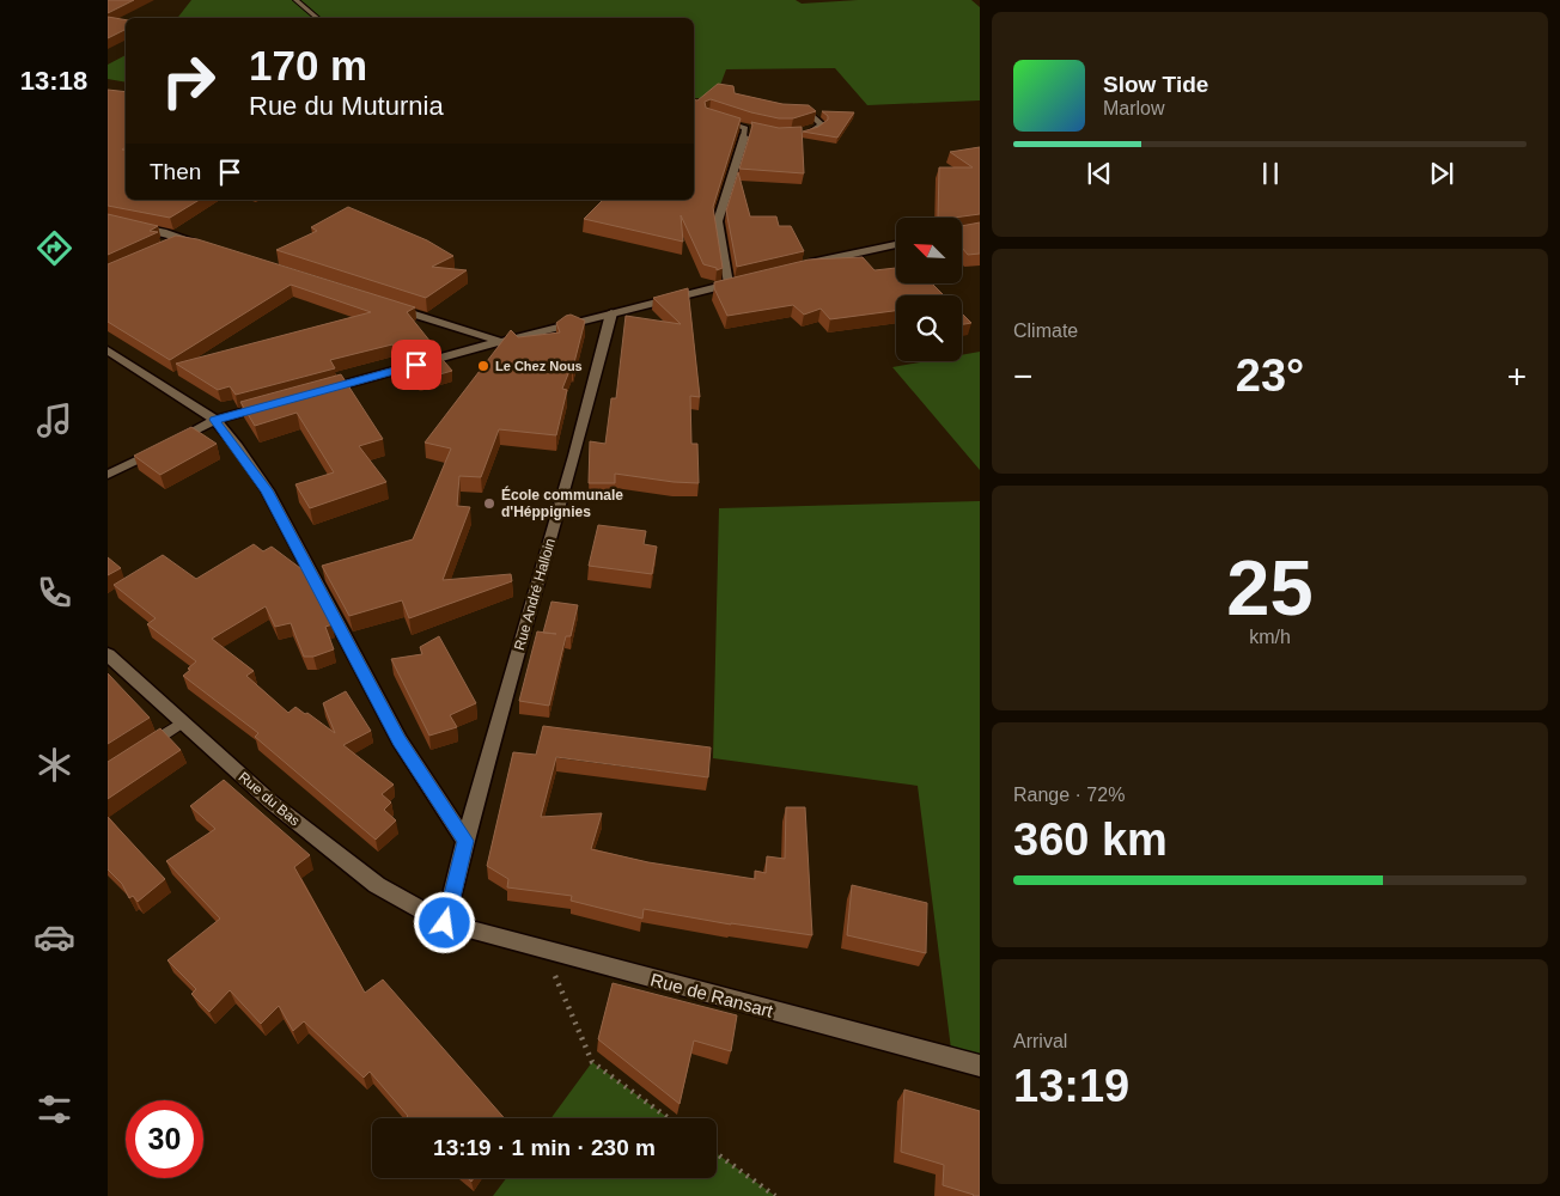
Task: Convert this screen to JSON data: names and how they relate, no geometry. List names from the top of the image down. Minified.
{"streets":{"street":["Rue André Halloin","Rue du Bas","Rue de Ransart"]},"crossings":[["Rue André Halloin","Rue du Bas"],["Rue André Halloin","Rue de Ransart"],["Rue du Bas","Rue de Ransart"]],"places":["Le Chez Nous","École communale d'Héppignies"],"north":"top left","page":{"tabs":"13:18","turn":["170 m","Rue du Muturnia"],"song":["Slow Tide","Marlow"],"then":"Then","tile":["Climate",["25","km/h"],["Range · 72%","360 km"],["Arrival","13:19"]],"heat":["−","23°","+"],"limit":"30","trip":"13:19 · 1 min · 230 m"}}
